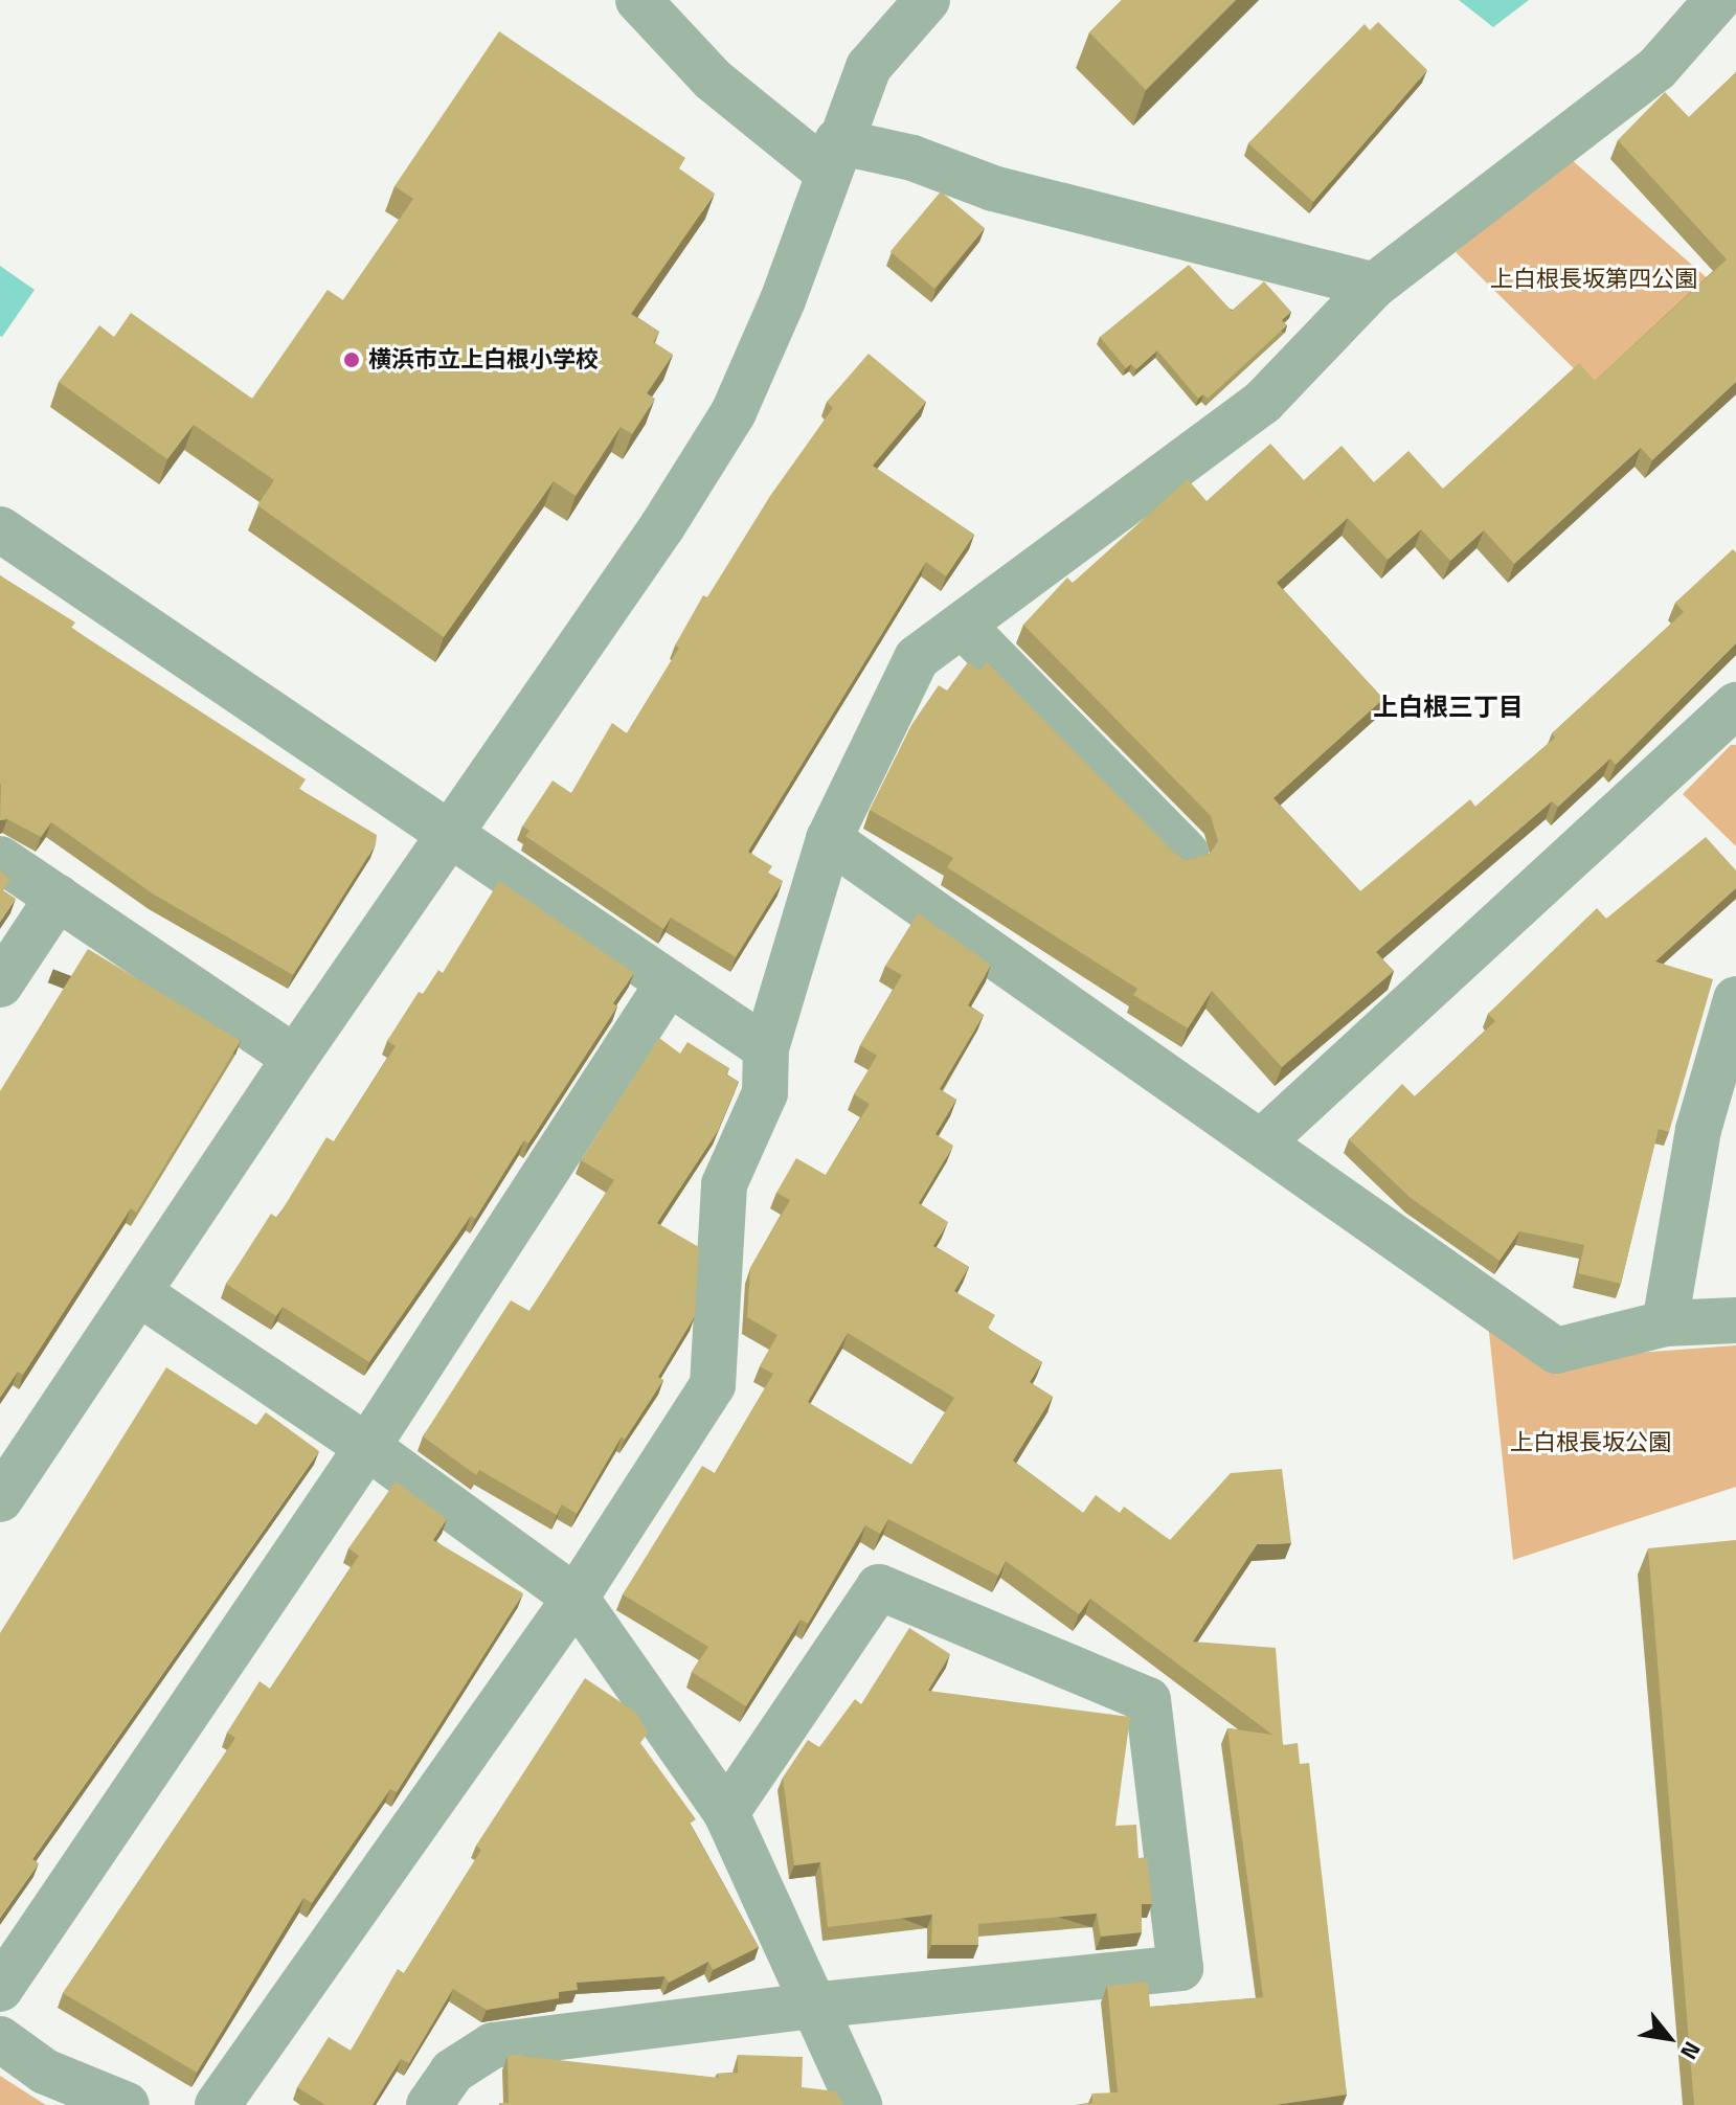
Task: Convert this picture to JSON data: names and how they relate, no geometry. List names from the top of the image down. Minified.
{"districts":["上白根三丁目"],"parks":["上白根長坂第四公園","上白根長坂公園"],"places":["横浜市立上白根小学校"],"north":"bottom right"}
